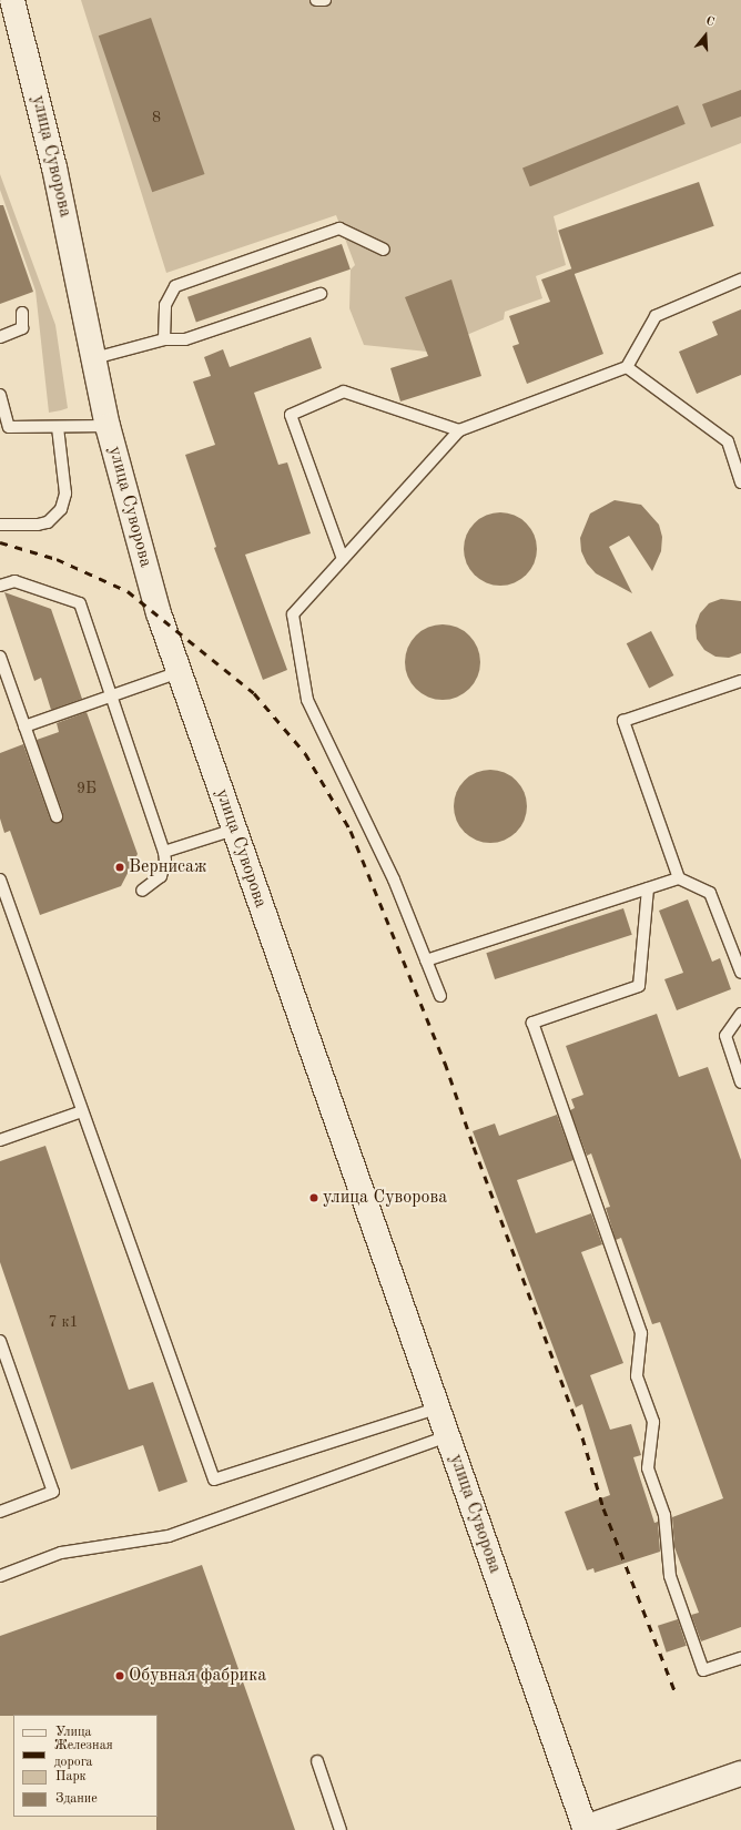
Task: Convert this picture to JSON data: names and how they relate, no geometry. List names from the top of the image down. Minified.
{"streets":{"main road":["улица Суворова"]},"places":["Вернисаж","улица Суворова","Обувная фабрика"],"house_numbers":["8","9Б","7 к1"],"legend":["Улица","Железная дорога","Парк","Здание"],"north":"top"}
